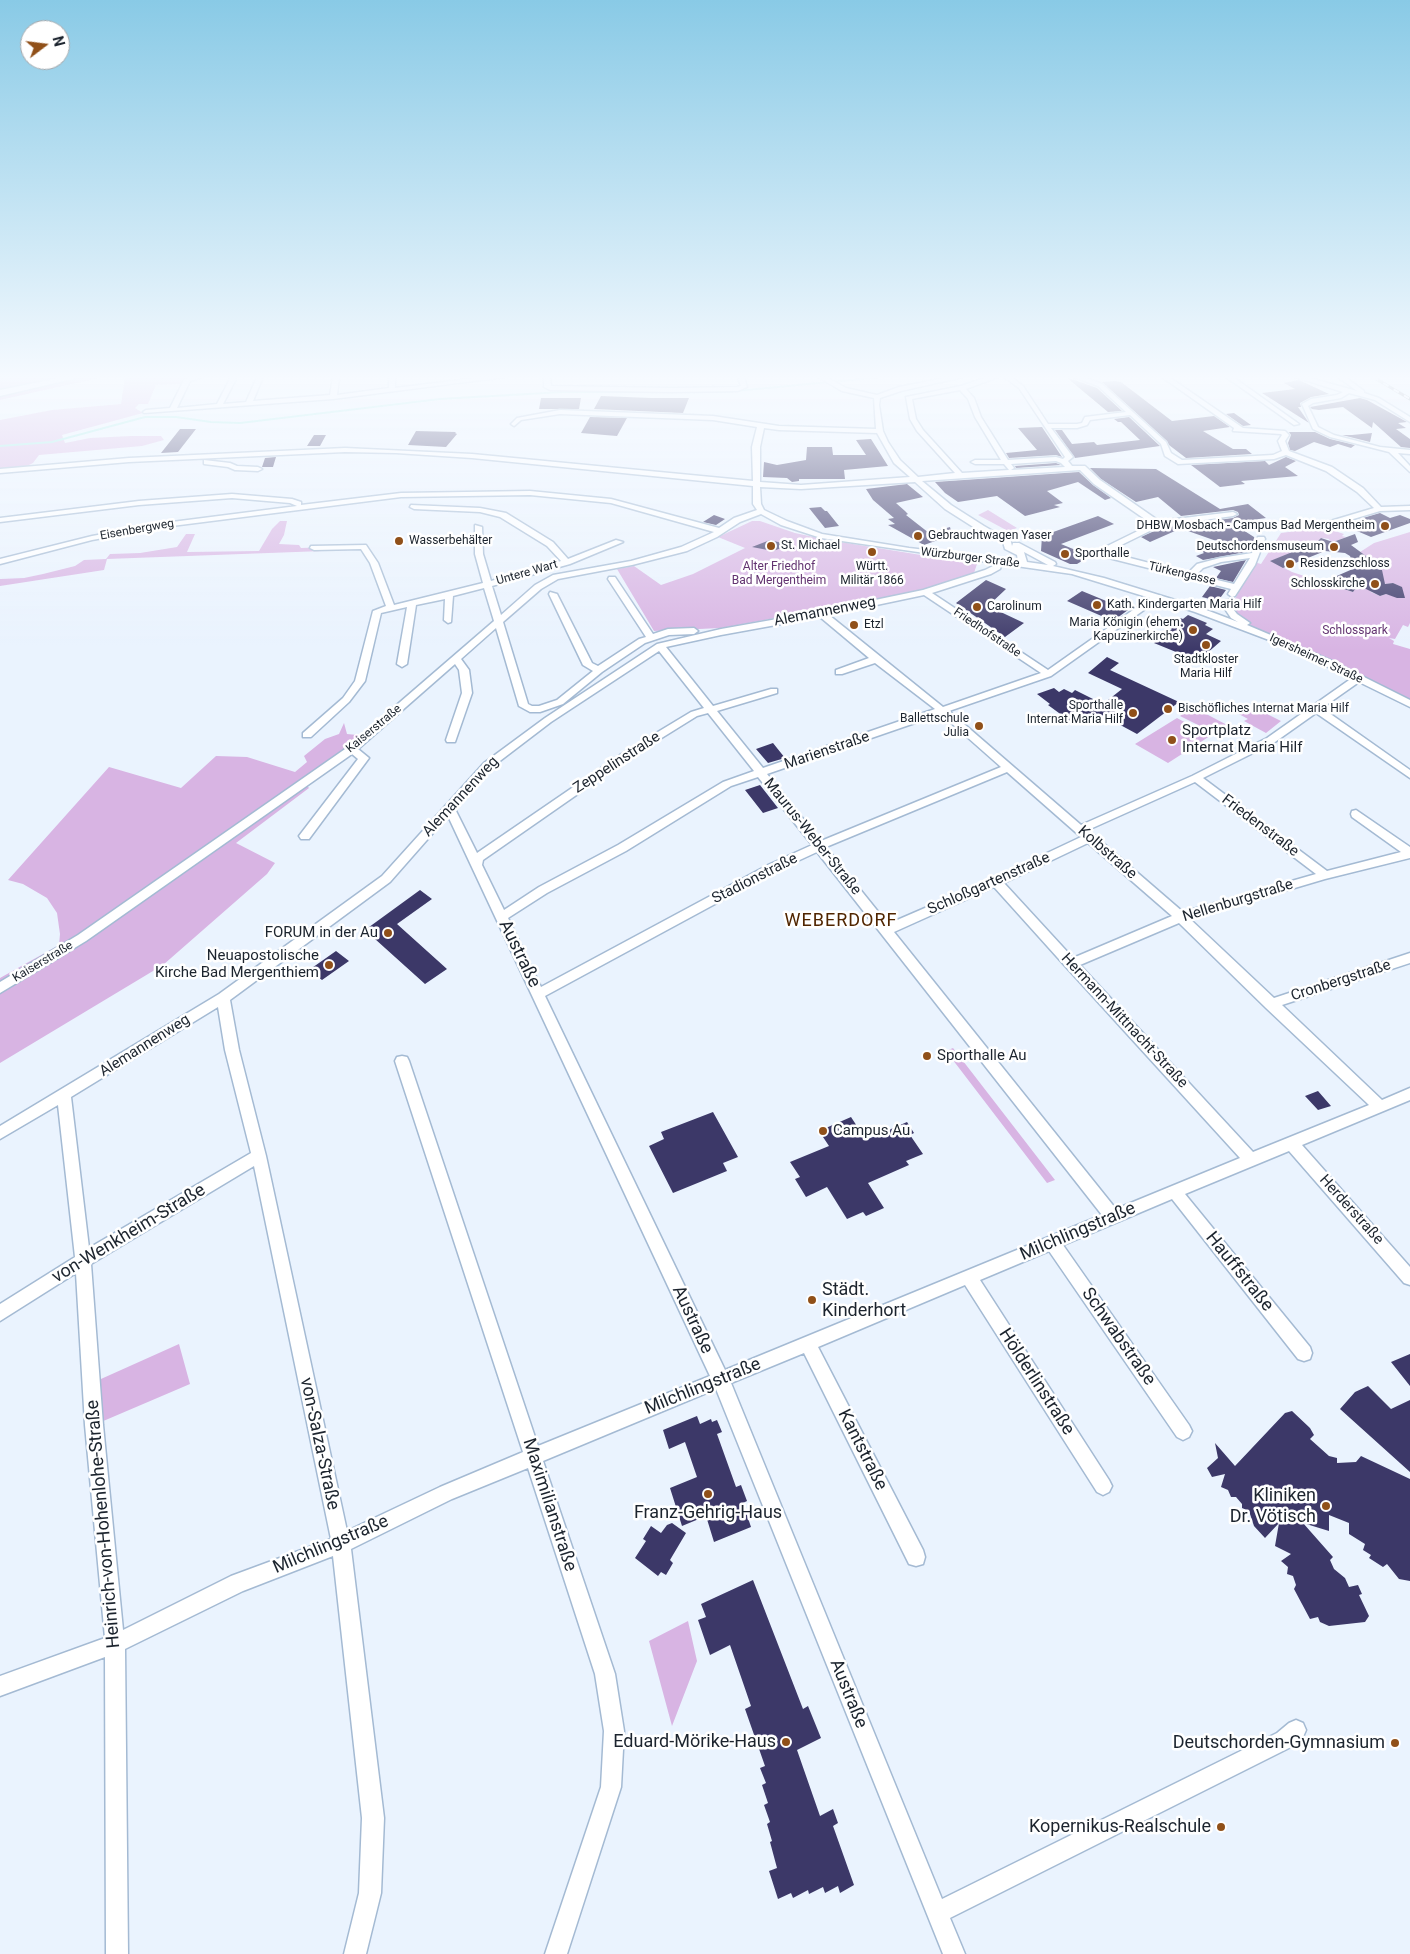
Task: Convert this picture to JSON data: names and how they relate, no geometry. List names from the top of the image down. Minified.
{"streets":{"street":["Eisenbergweg","Würzburger Straße","Untere Wart","Türkengasse","Alemannenweg","Friedhofstraße","Igersheimer Straße","Kaiserstraße","Marienstraße","Zeppelinstraße","Friedenstraße","Maurus-Weber-Straße","Kolbstraße","Stadionstraße","Schloßgartenstraße","Nellenburgstraße","Austraße","Cronbergstraße","Hermann-Mittnacht-Straße","Herderstraße","Milchlingstraße","von-Wenkheim-Straße","Hauffstraße","Schwabstraße","Hölderlinstraße","von-Salza-Straße","Kantstraße","Maximilianstraße","Heinrich-von-Hohenlohe-Straße"]},"crossings":[["Eisenbergweg","Kaiserstraße"],["Würzburger Straße","Alemannenweg"],["Würzburger Straße","Igersheimer Straße"],["Würzburger Straße","Kaiserstraße"],["Würzburger Straße","Marienstraße"],["Alemannenweg","Friedhofstraße"],["Alemannenweg","Maurus-Weber-Straße"],["Alemannenweg","Kolbstraße"],["Alemannenweg","Austraße"],["Alemannenweg","von-Salza-Straße"],["Alemannenweg","Heinrich-von-Hohenlohe-Straße"],["Friedhofstraße","Marienstraße"],["Marienstraße","Maurus-Weber-Straße"],["Marienstraße","Kolbstraße"],["Marienstraße","Austraße"],["Zeppelinstraße","Maurus-Weber-Straße"],["Zeppelinstraße","Austraße"],["Friedenstraße","Nellenburgstraße"],["Maurus-Weber-Straße","Stadionstraße"],["Maurus-Weber-Straße","Schloßgartenstraße"],["Maurus-Weber-Straße","Milchlingstraße"],["Kolbstraße","Stadionstraße"],["Kolbstraße","Schloßgartenstraße"],["Kolbstraße","Nellenburgstraße"],["Kolbstraße","Cronbergstraße"],["Kolbstraße","Milchlingstraße"],["Stadionstraße","Austraße"],["Schloßgartenstraße","Hermann-Mittnacht-Straße"],["Nellenburgstraße","Hermann-Mittnacht-Straße"],["Austraße","Milchlingstraße"],["Hermann-Mittnacht-Straße","Milchlingstraße"],["Herderstraße","Milchlingstraße"],["Milchlingstraße","Hauffstraße"],["Milchlingstraße","Schwabstraße"],["Milchlingstraße","Hölderlinstraße"],["Milchlingstraße","von-Salza-Straße"],["Milchlingstraße","Kantstraße"],["Milchlingstraße","Maximilianstraße"],["Milchlingstraße","Heinrich-von-Hohenlohe-Straße"],["von-Wenkheim-Straße","von-Salza-Straße"],["von-Wenkheim-Straße","Heinrich-von-Hohenlohe-Straße"]],"districts":["WEBERDORF"],"parks":["Alter Friedhof Bad Mergentheim","Schlosspark"],"places":["DHBW Mosbach - Campus Bad Mergentheim","Gebrauchtwagen Yaser","Wasserbehälter","St. Michael","Deutschordensmuseum","Württ. Militär 1866","Sporthalle","Residenzschloss","Schlosskirche","Kath. Kindergarten Maria Hilf","Carolinum","Etzl","Maria Königin (ehem. Kapuzinerkirche)","Stadtkloster Maria Hilf","Bischöfliches Internat Maria Hilf","Sporthalle Internat Maria Hilf","Ballettschule Julia","Sportplatz Internat Maria Hilf","FORUM in der Au","Neuapostolische Kirche Bad Mergenthiem","Sporthalle Au","Campus Au","Städt. Kinderhort","Franz-Gehrig-Haus","Kliniken Dr. Vötisch","Eduard-Mörike-Haus","Deutschorden-Gymnasium","Kopernikus-Realschule"],"north":"right"}
